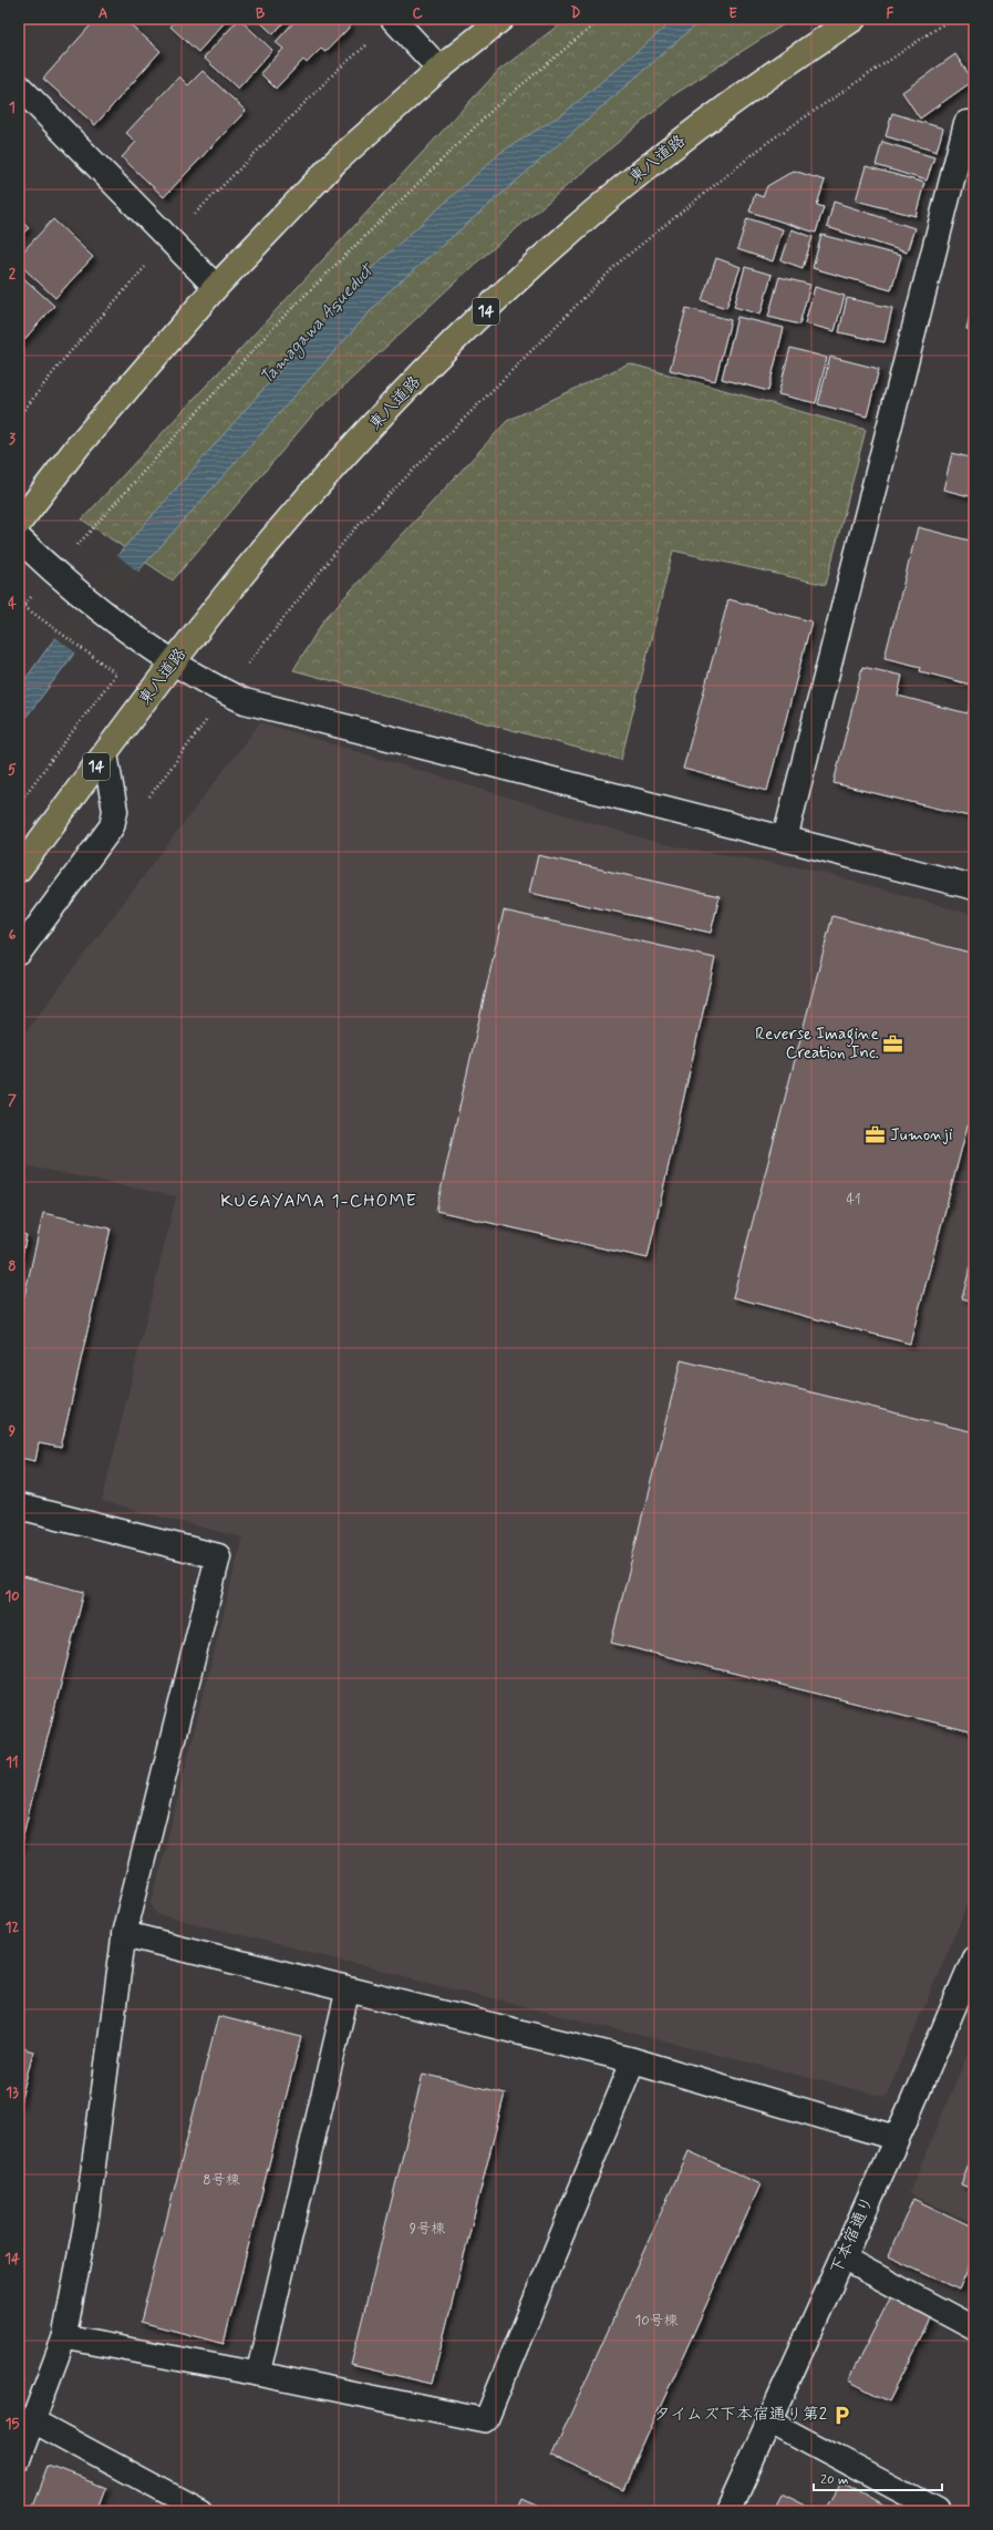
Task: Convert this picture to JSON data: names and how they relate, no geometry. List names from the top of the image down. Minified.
{"streets":{"main road":["東八道路","14"],"street":["下本宿通り"]},"districts":["KUGAYAMA 1-CHOME"],"water":["Tamagawa Aqueduct"],"places":{"office":["Reverse Imagine Creation Inc.","Jumonji"],"parking":["タイムズ下本宿通り第2"]},"house_numbers":["41","8号棟","9号棟","10号棟"],"scale_bar":"20 m","grid":{"columns":["A","B","C","D","E","F"],"rows":["1","2","3","4","5","6","7","8","9","10","11","12","13","14","15"]}}
